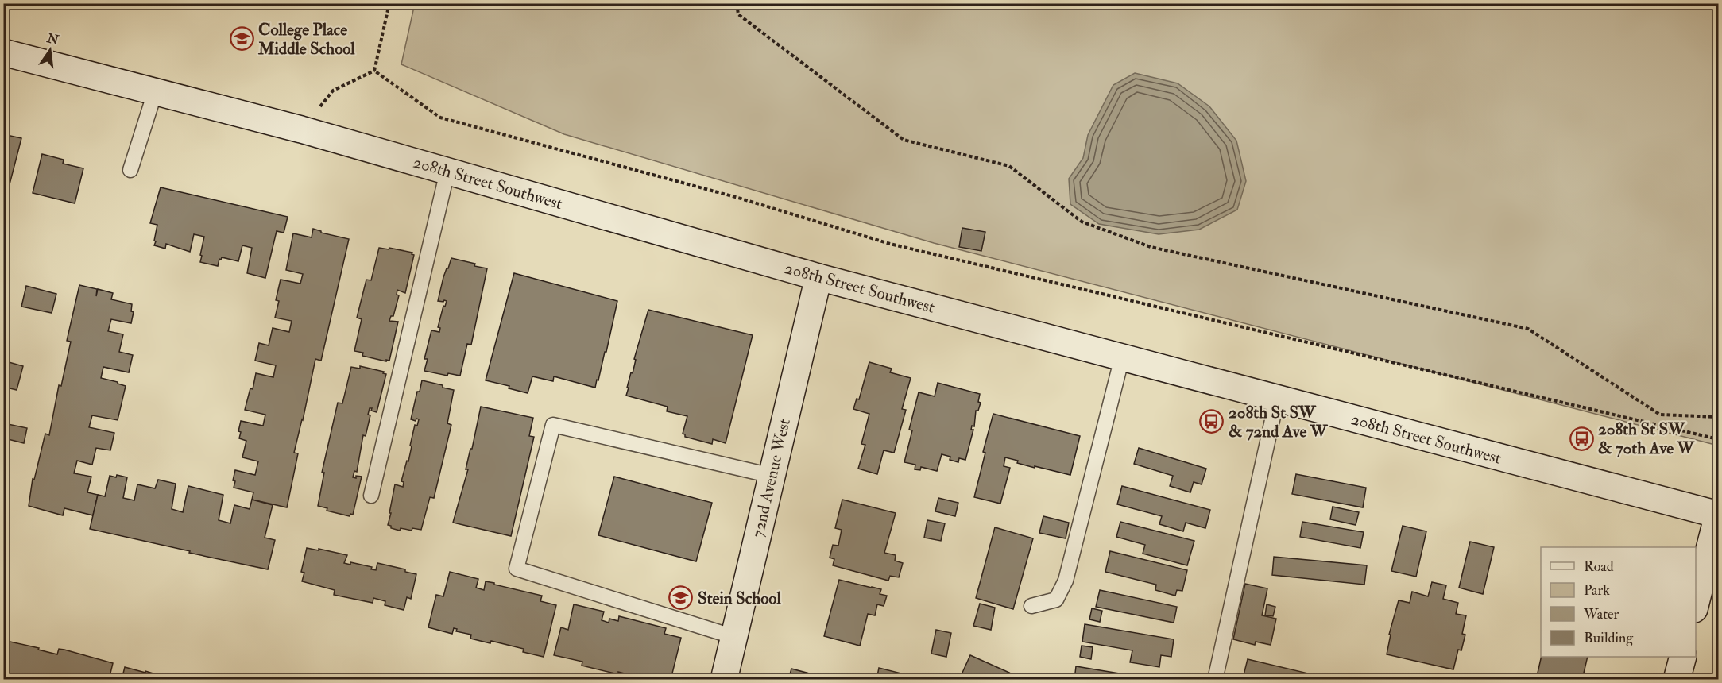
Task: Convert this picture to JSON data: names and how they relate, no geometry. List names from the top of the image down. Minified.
{"streets":{"street":["208th Street Southwest","72nd Avenue West"]},"crossings":[["208th Street Southwest","72nd Avenue West"]],"places":{"school or university":["College Place Middle School","Stein School"],"bus stop":["208th St SW & 72nd Ave W","208th St SW & 70th Ave W"]},"legend":["Road","Park","Water","Building"],"north":"top"}
